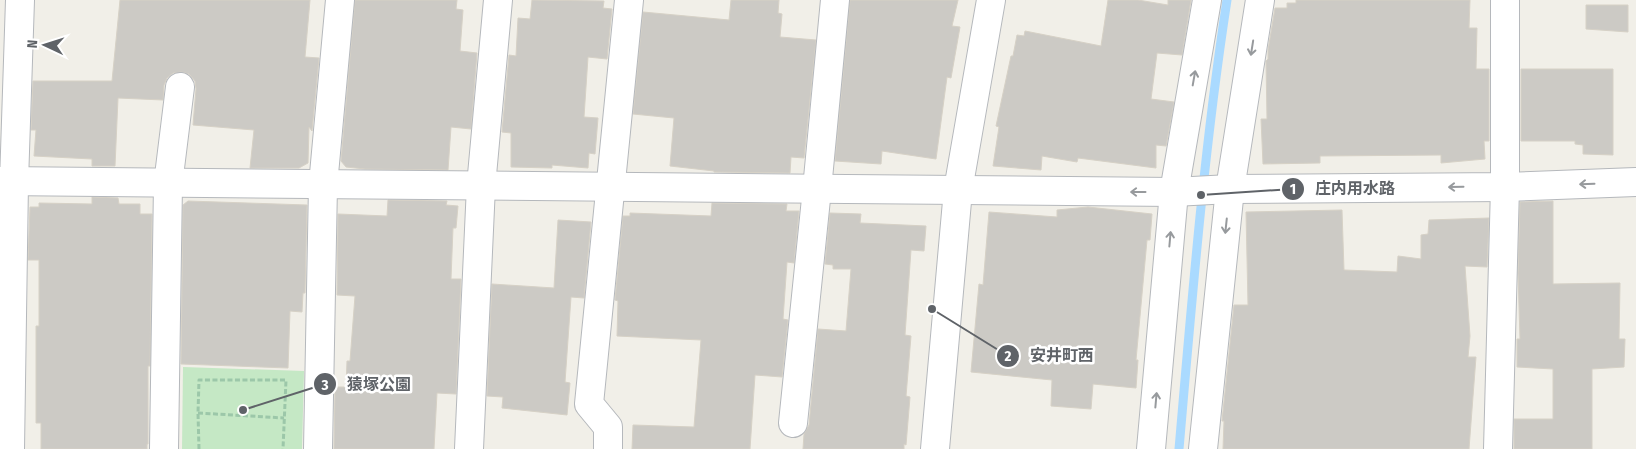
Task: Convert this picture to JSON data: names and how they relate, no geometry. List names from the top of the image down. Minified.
{"places":["庄内用水路","安井町西","猿塚公園"],"north":"left"}
